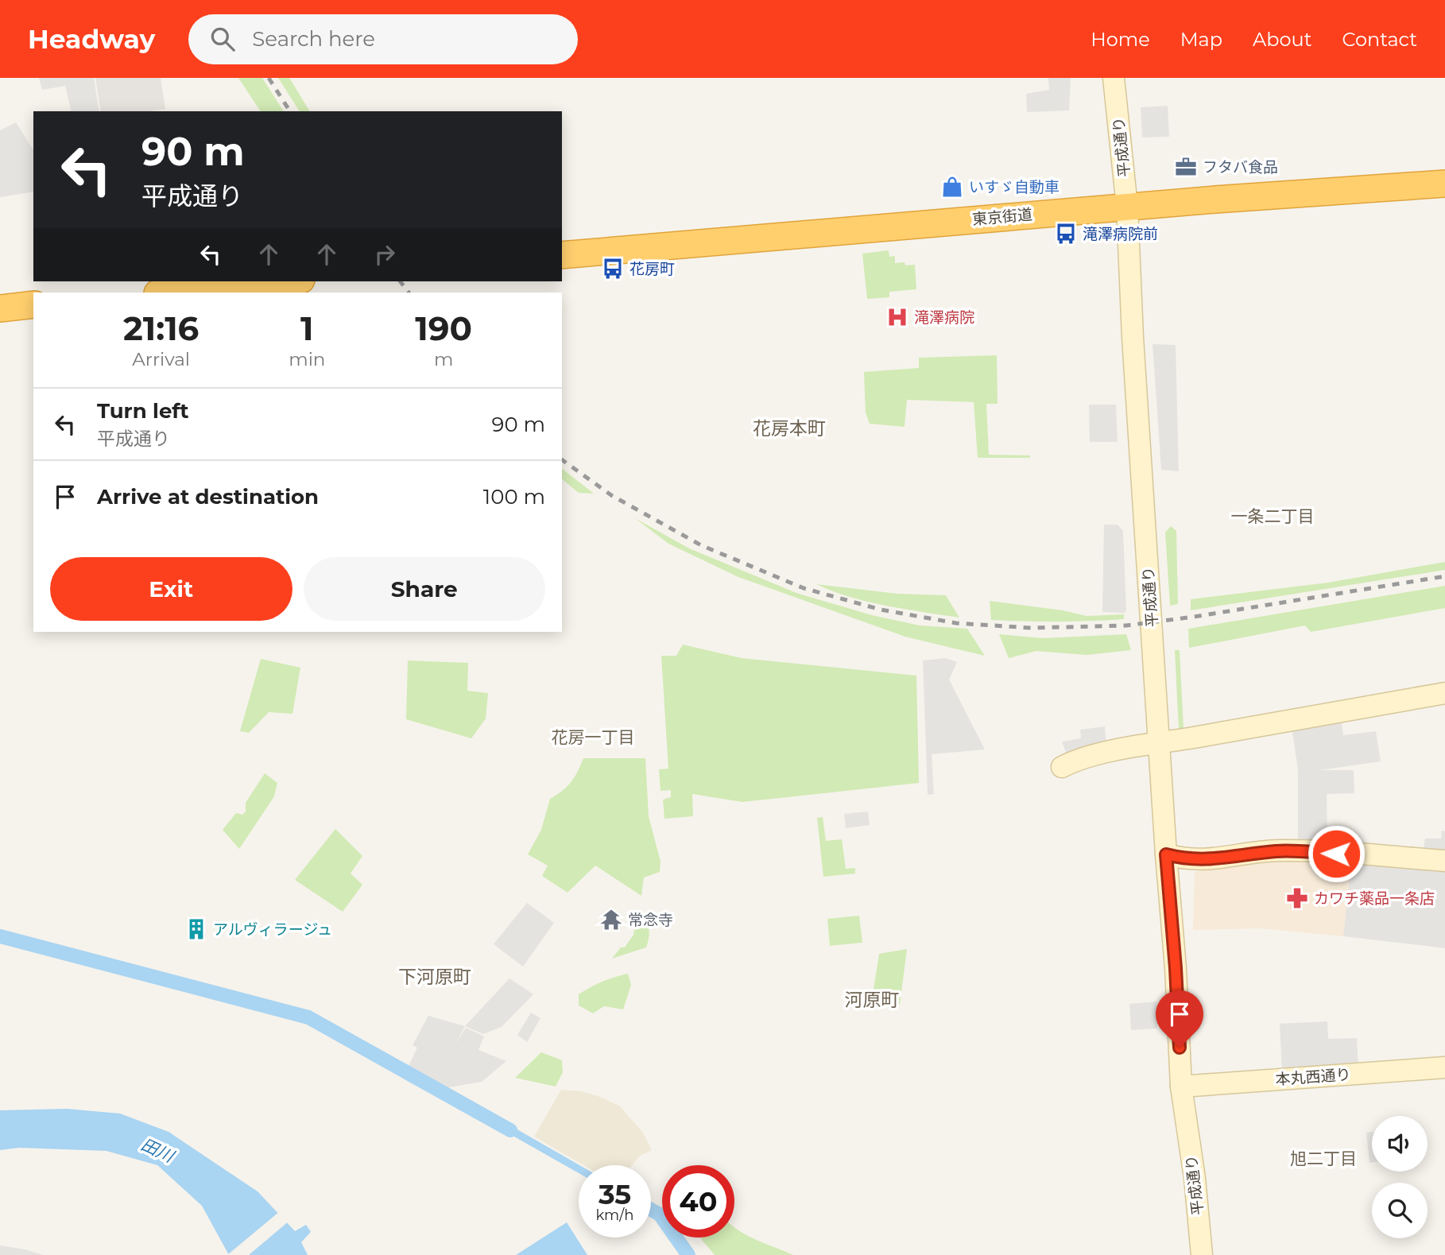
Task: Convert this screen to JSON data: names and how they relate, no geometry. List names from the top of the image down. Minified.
{"streets":{"highway":["東京街道"],"street":["平成通り","本丸西通り"]},"crossings":[["平成通り","東京街道"],["平成通り","本丸西通り"]],"districts":["花房本町","一条二丁目","花房一丁目","下河原町","河原町","旭二丁目"],"water":["田川"],"places":{"office":["フタバ食品"],"shop":["いすゞ自動車"],"bus stop":["滝澤病院前","花房町"],"hospital":["滝澤病院"],"pharmacy":["カワチ薬品一条店"],"temple":["常念寺"],"building":["アルヴィラージュ"]},"page":{"header":"Headway","search":"Search here","nav":["Home","Map","About","Contact"],"turn":["90 m","平成通り"],"eta":["21:16","Arrival","1","min","190","m"],"list":[{"name":"Turn left","note":"平成通り","value":"90 m"},{"name":"Arrive at destination","value":"100 m"}],"buttons":["Exit","Share"],"speed":"35 km/h","limit":"40"}}
